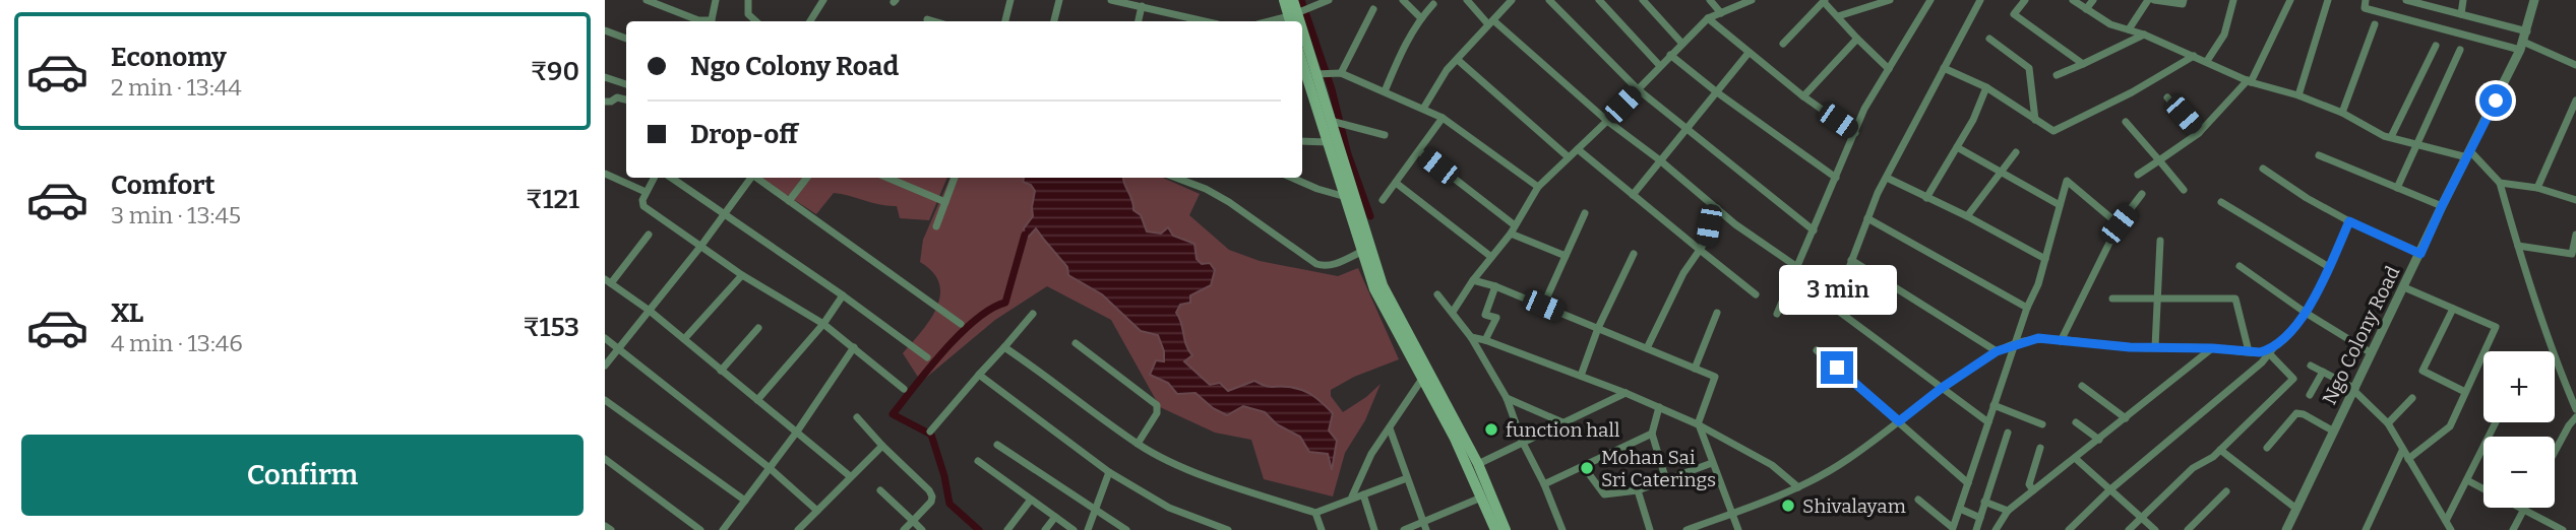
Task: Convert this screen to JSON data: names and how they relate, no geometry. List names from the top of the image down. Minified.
{"streets":{"street":["Ngo Colony Road"]},"places":["function hall","Mohan Sai Sri Caterings","Shivalayam"],"page":{"list":[{"name":"Economy","note":"2 min · 13:44","value":"₹90"},{"name":"Comfort","note":"3 min · 13:45","value":"₹121"},{"name":"XL","note":"4 min · 13:46","value":"₹153"}],"banner":["Ngo Colony Road","Drop-off"],"bubble":"3 min","map_buttons":["+","−"],"buttons":"Confirm"}}
